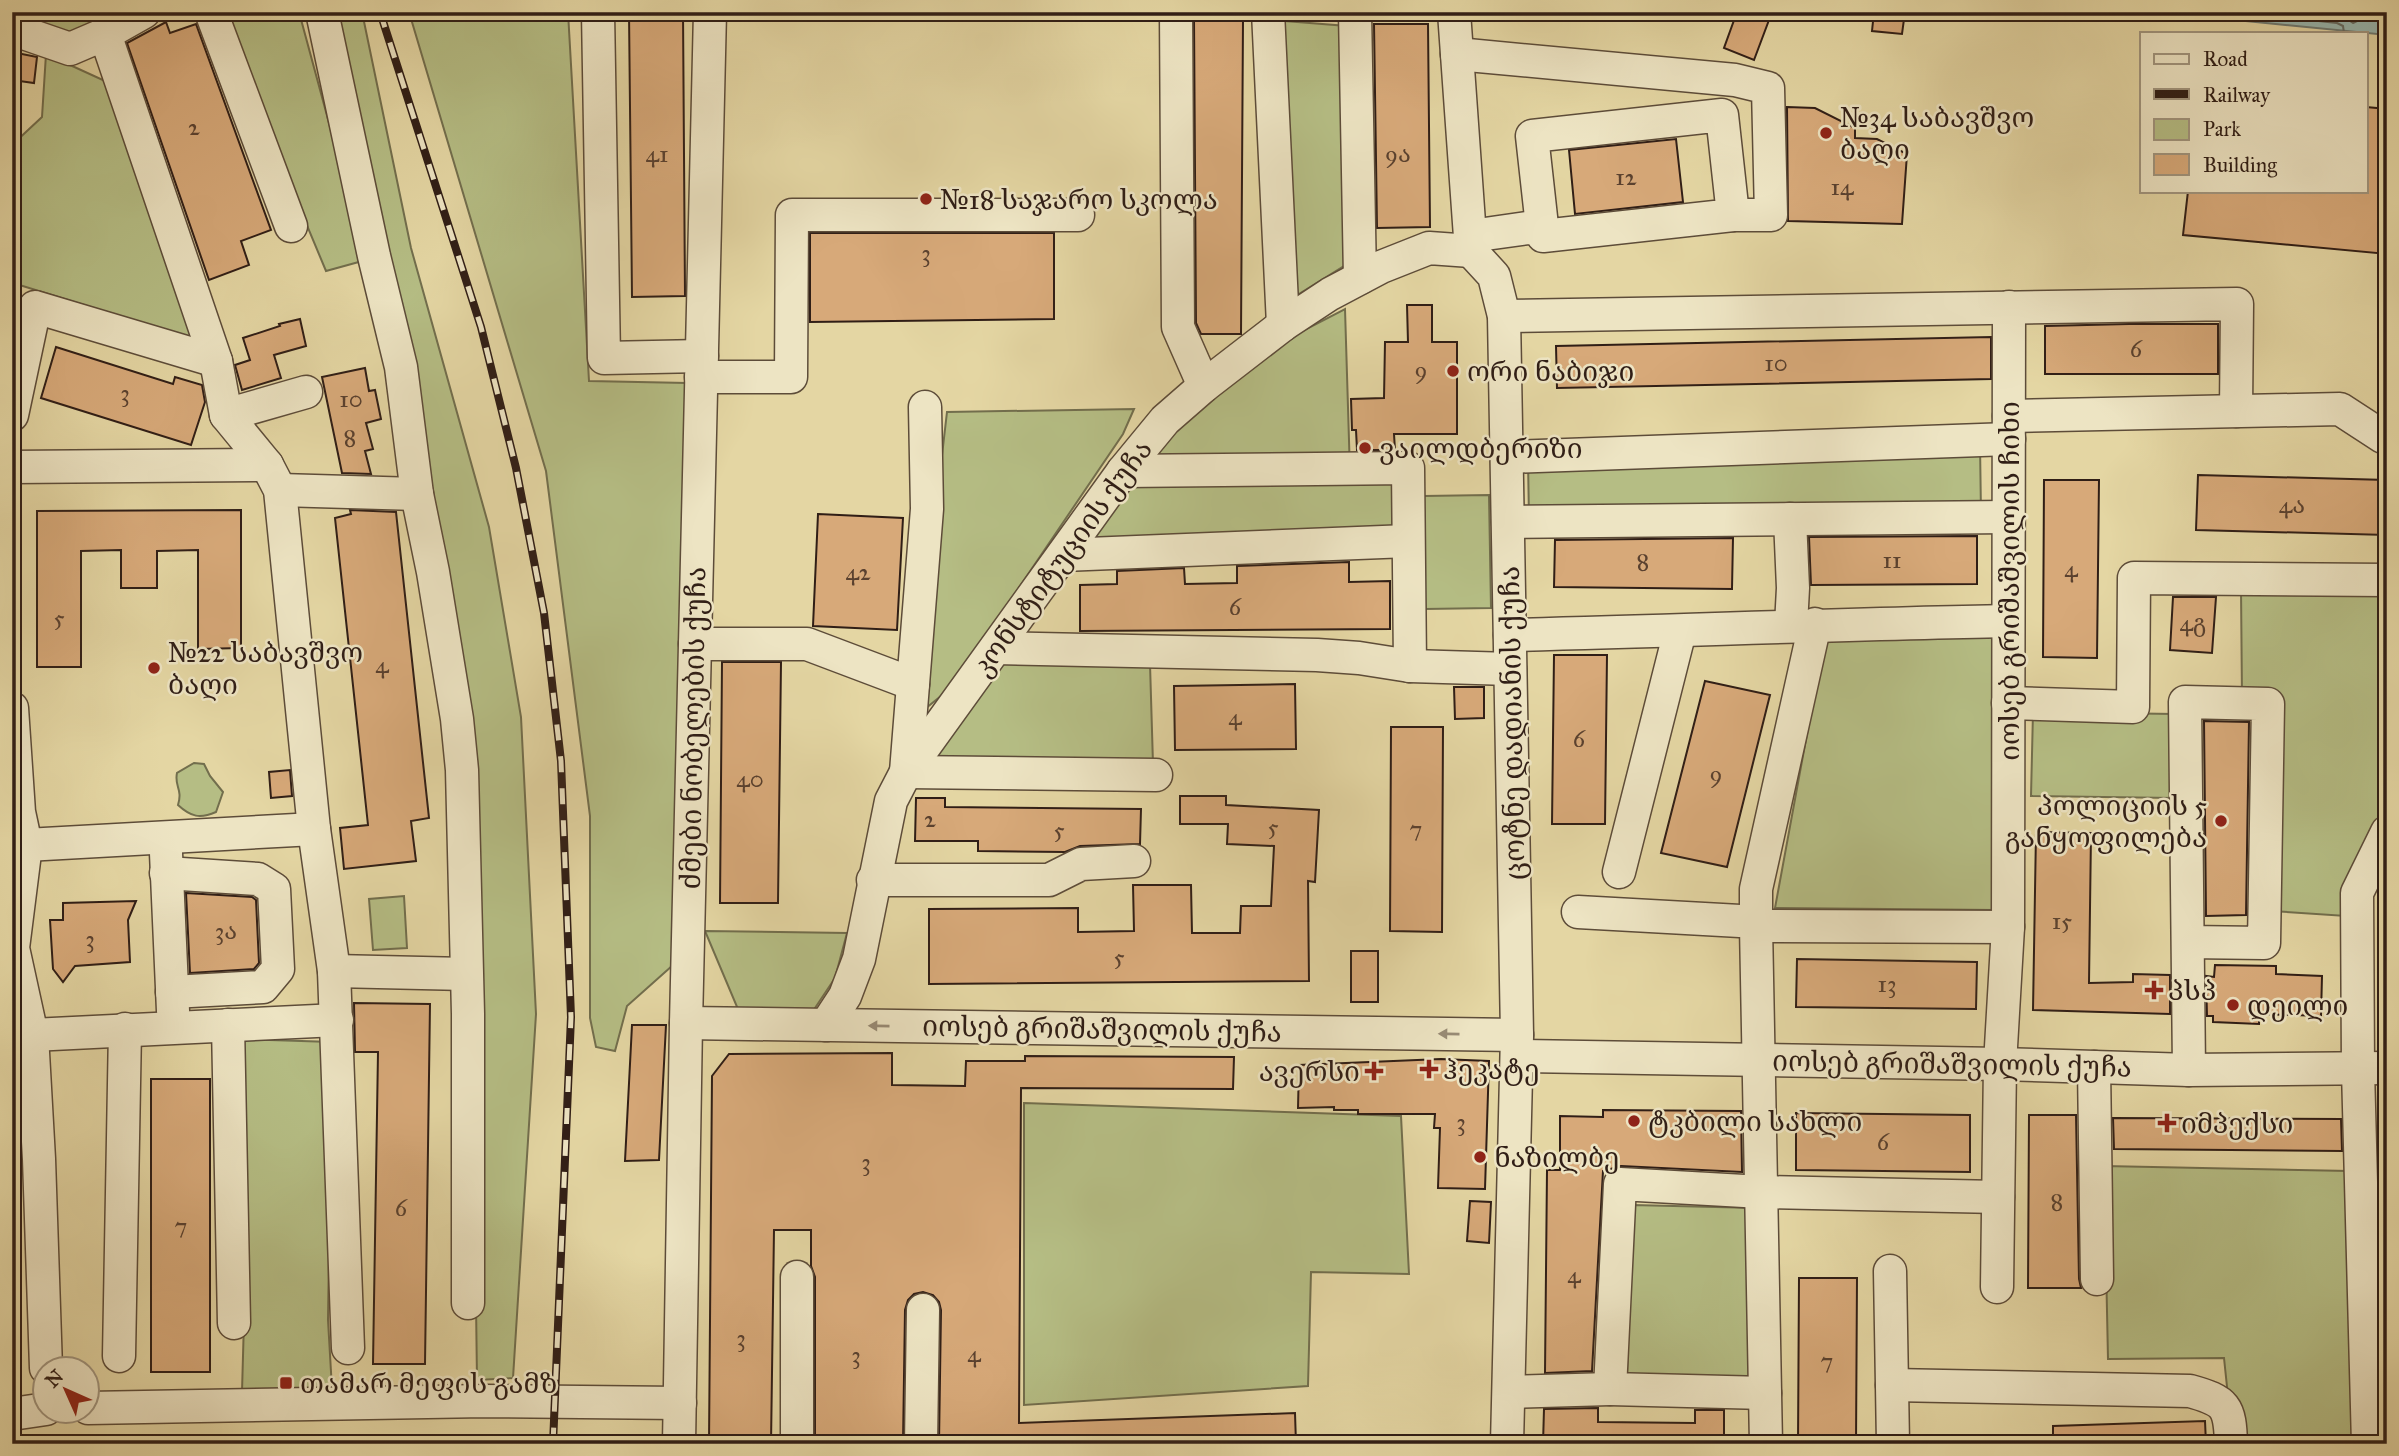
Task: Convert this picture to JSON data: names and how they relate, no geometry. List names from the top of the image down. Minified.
{"streets":{"street":["კონსტიტუციის ქუჩა","იოსებ გრიშაშვილის ჩიხი","ცოტნე დადიანის ქუჩა","ძმები ნობელების ქუჩა","იოსებ გრიშაშვილის ქუჩა"]},"crossings":[["კონსტიტუციის ქუჩა","ცოტნე დადიანის ქუჩა"],["კონსტიტუციის ქუჩა","იოსებ გრიშაშვილის ქუჩა"],["იოსებ გრიშაშვილის ჩიხი","იოსებ გრიშაშვილის ქუჩა"],["ცოტნე დადიანის ქუჩა","იოსებ გრიშაშვილის ქუჩა"],["ძმები ნობელების ქუჩა","იოსებ გრიშაშვილის ქუჩა"]],"places":{"other":["№34 საბავშვო ბაღი","№18 საჯარო სკოლა","ორი ნაბიჯი","ვაილდბერიზი","№22 საბავშვო ბაღი","პოლიციის 5 განყოფილება","დეილი","ტკბილი სახლი","ნაზილბე"],"health":["პსპ","ჰეკატე","ავერსი","იმპექსი"],"transit":["თამარ მეფის გამზ"]},"house_numbers":["2","41","9ა","12","14","3","6","10","9","3","10","8","4ა","11","8","4","42","6","5","4გ","4","4","6","9","40","2","5","7","5","15","3ა","3","5","13","3","6","3","8","6","7","4","3","4","3","7"],"legend":["Road","Railway","Park","Building"],"north":"top left"}
